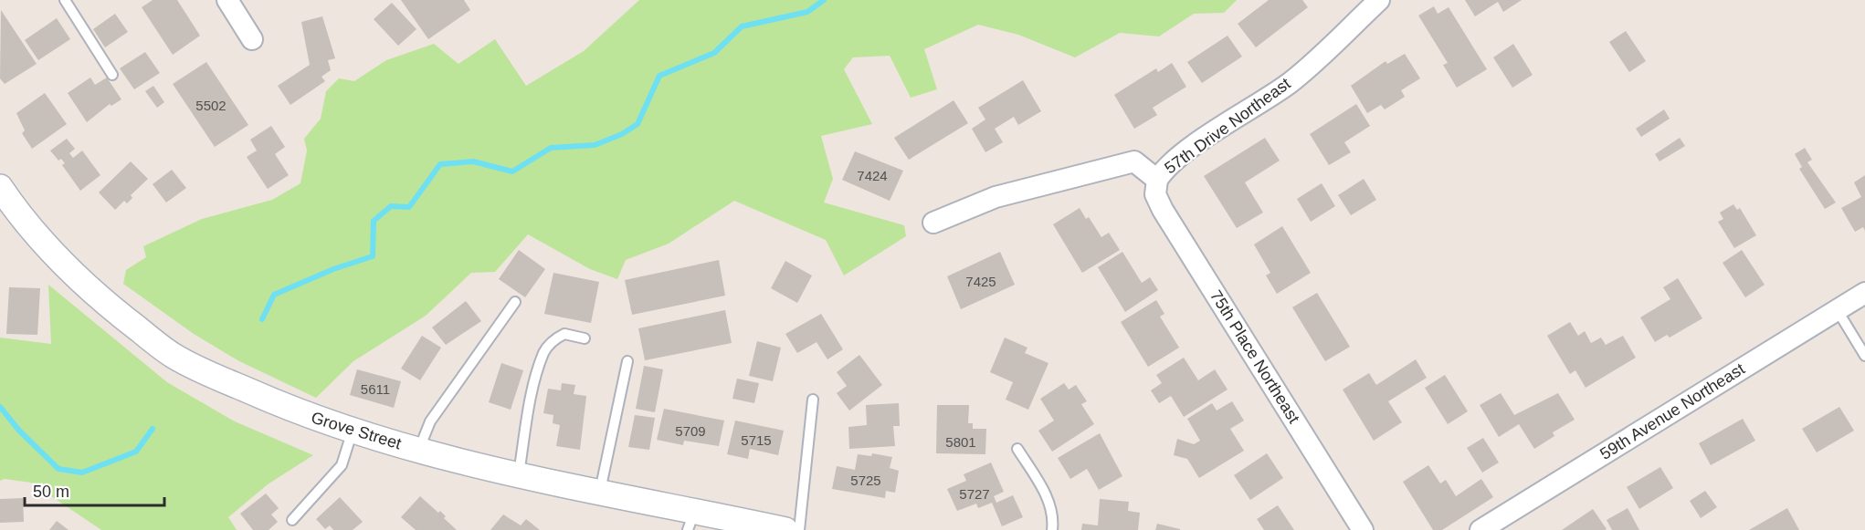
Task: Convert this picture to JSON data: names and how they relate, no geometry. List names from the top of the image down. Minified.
{"streets":{"street":["57th Drive Northeast","75th Place Northeast","59th Avenue Northeast","Grove Street"]},"crossings":[["57th Drive Northeast","75th Place Northeast"]],"house_numbers":["5502","7424","7425","5611","5709","5715","5801","5725","5727"],"scale_bar":"50 m"}
